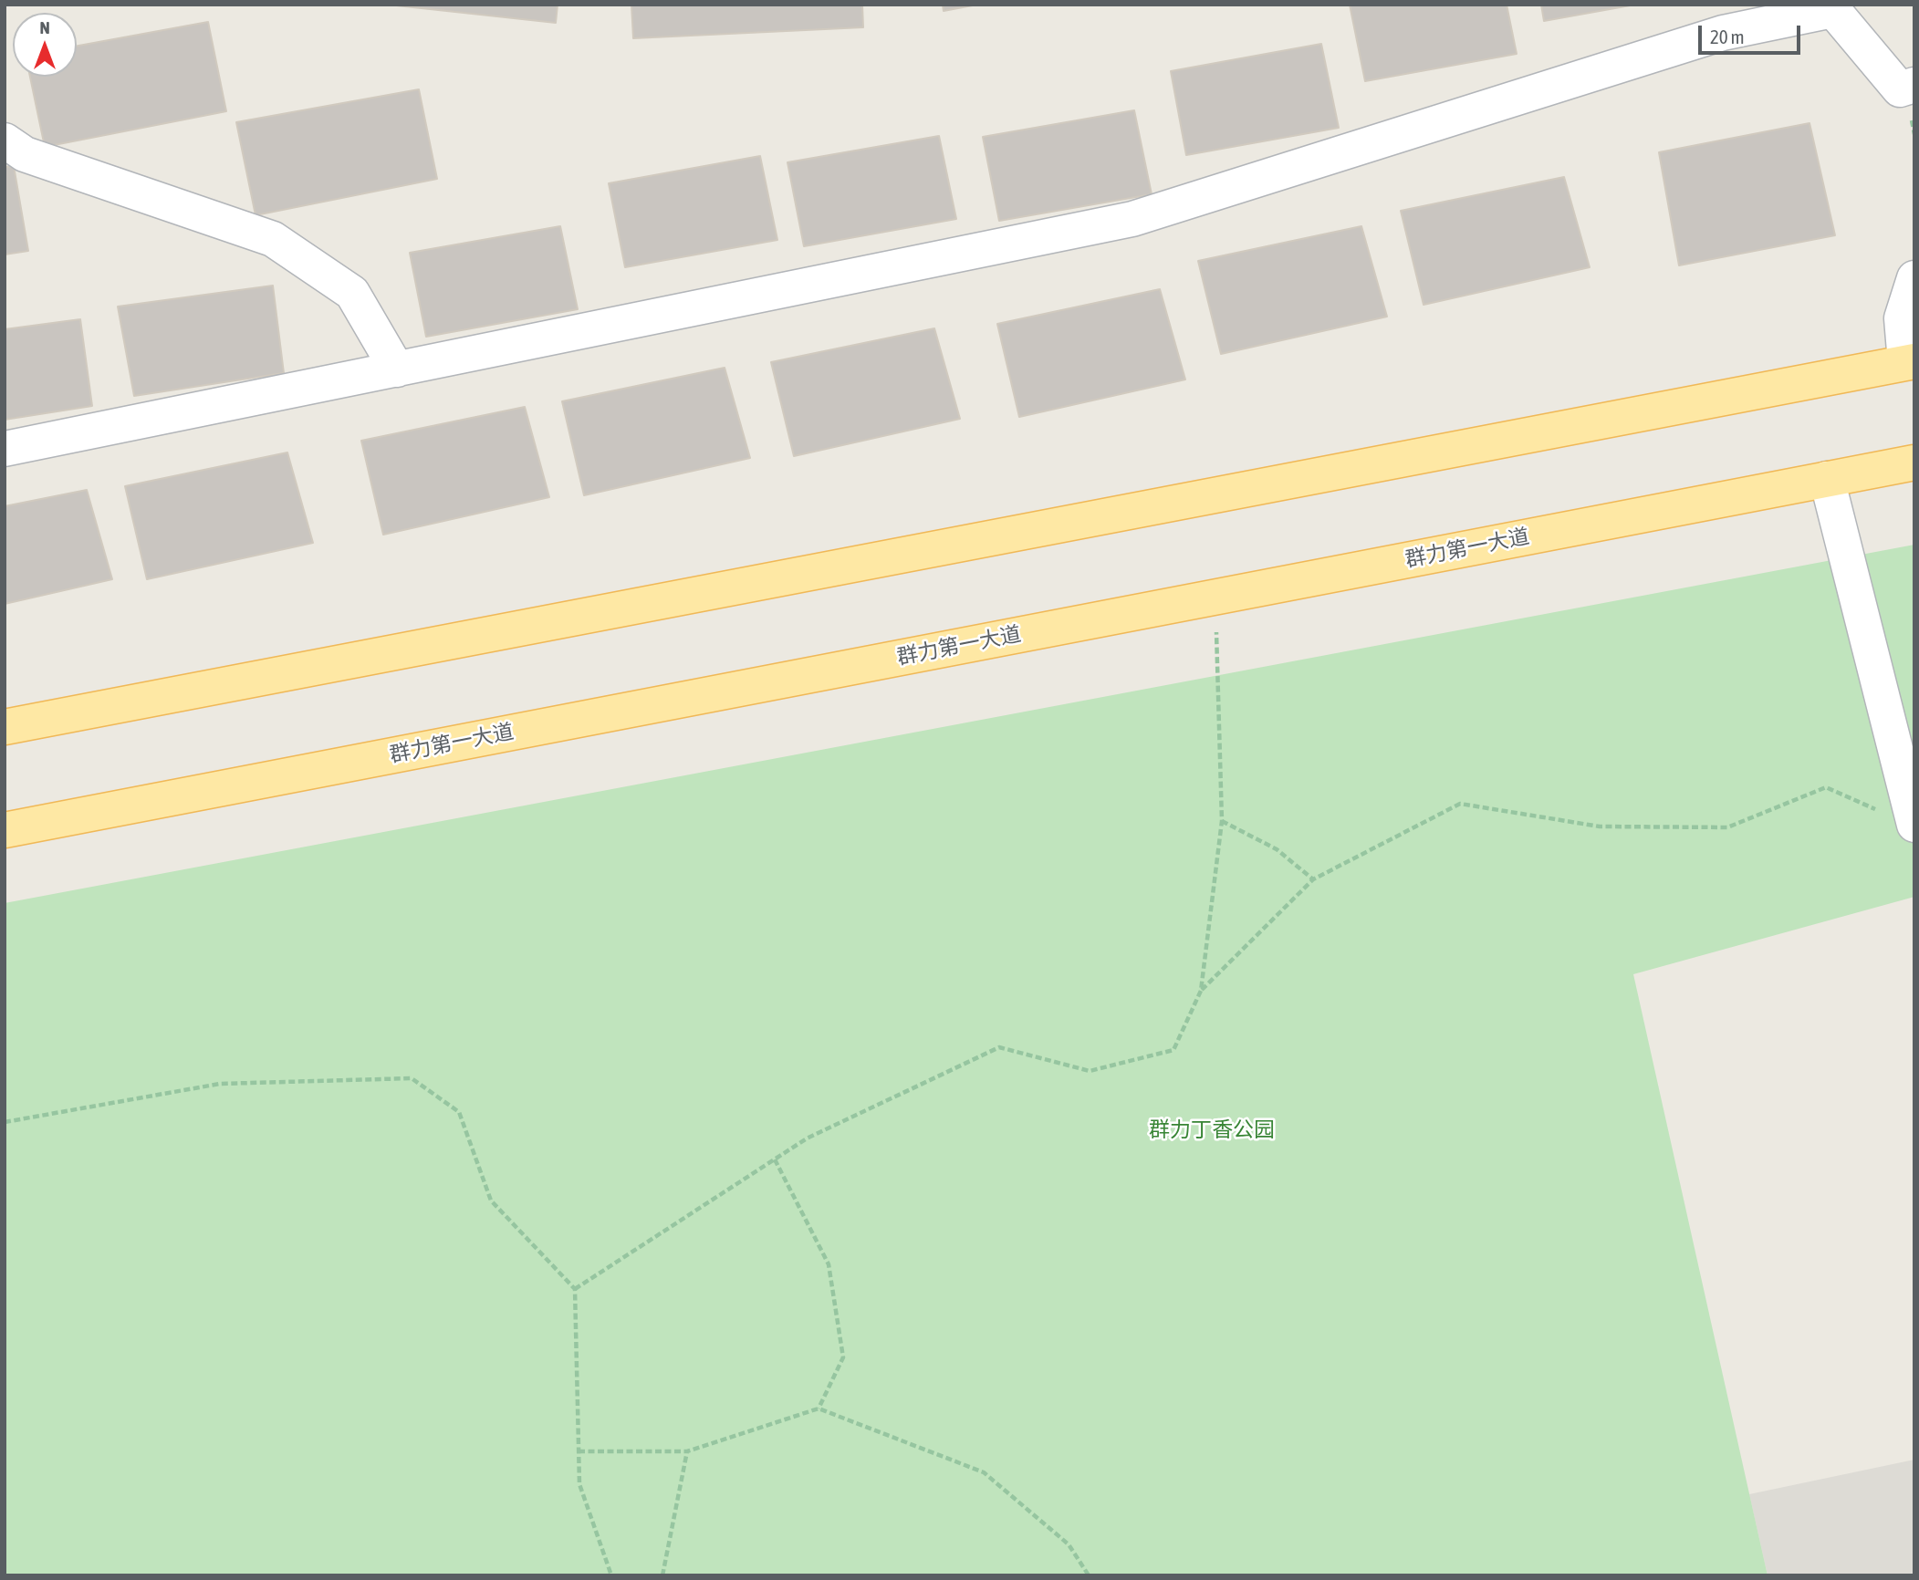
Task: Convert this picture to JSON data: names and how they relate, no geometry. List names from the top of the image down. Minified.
{"streets":{"main road":["群力第一大道"]},"parks":["群力丁香公园"],"scale_bar":"20 m","north":"top"}
